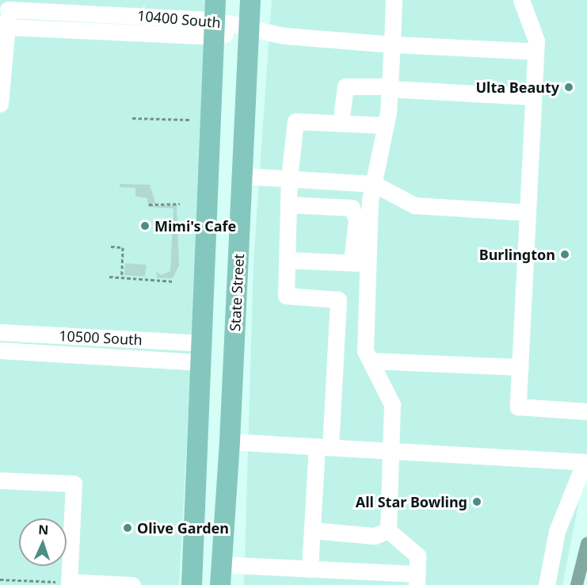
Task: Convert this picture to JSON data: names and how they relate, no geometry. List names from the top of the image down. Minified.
{"streets":{"main road":["State Street"],"street":["10400 South","10500 South"]},"crossings":[["10400 South","State Street"]],"places":["Ulta Beauty","Mimi's Cafe","Burlington","All Star Bowling","Olive Garden"],"north":"top"}
